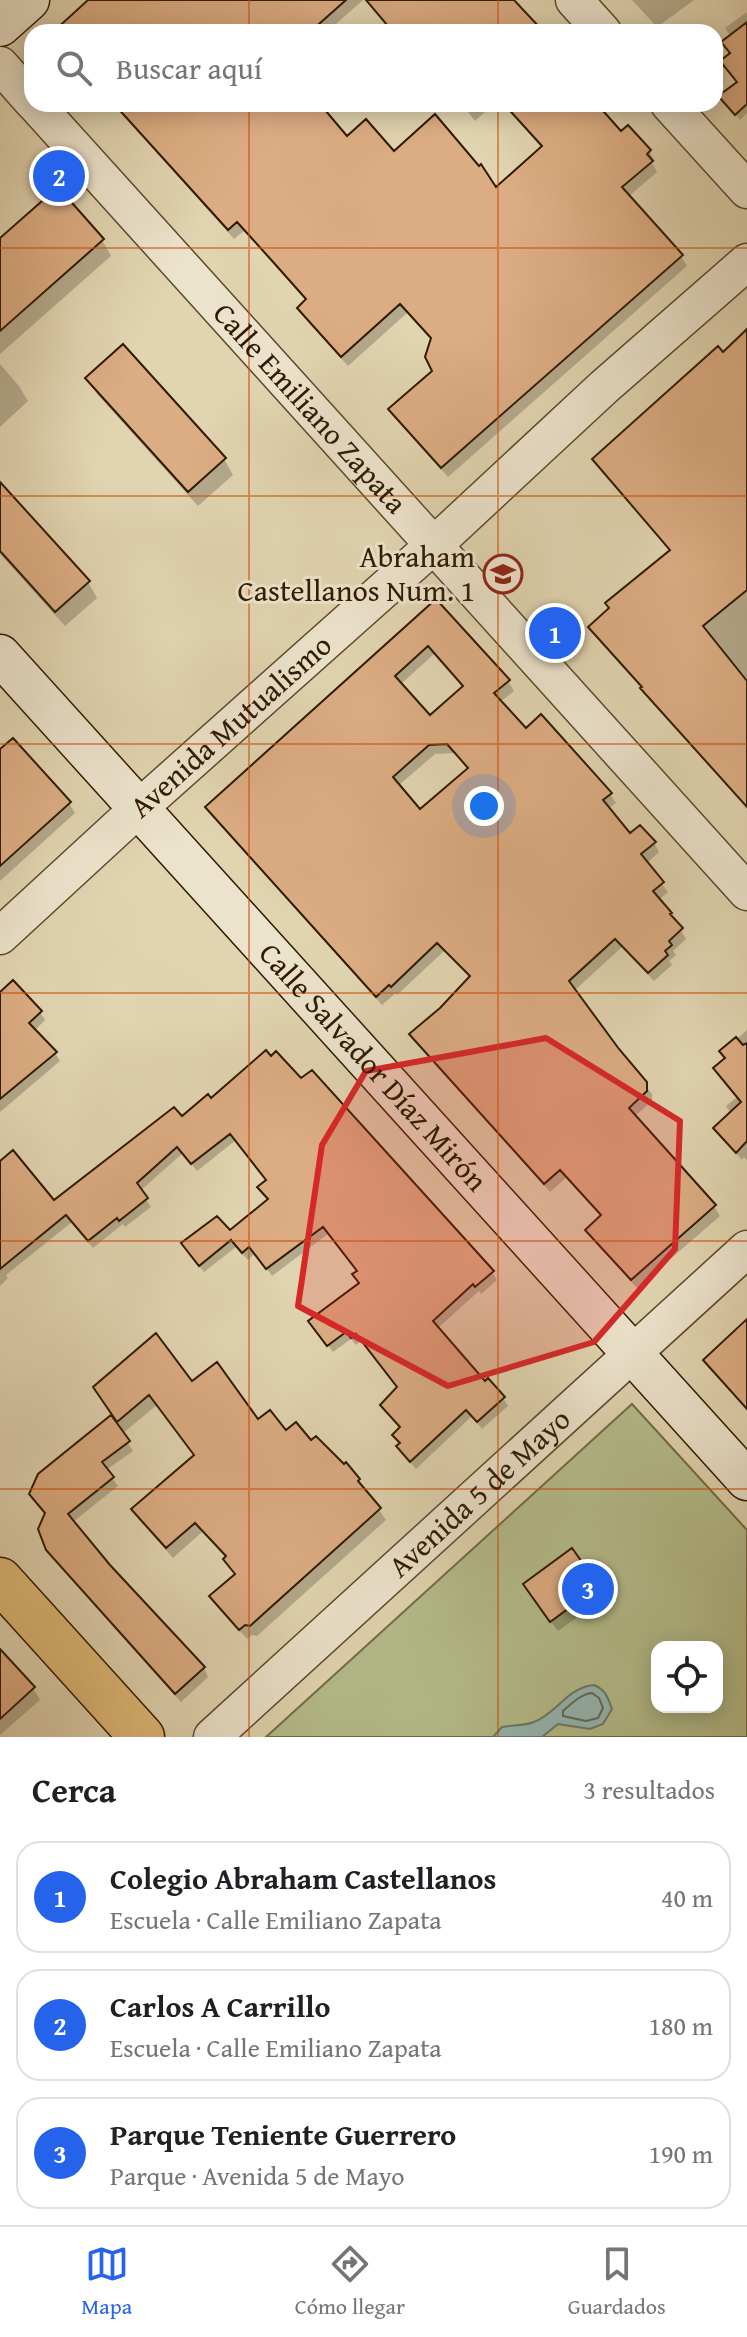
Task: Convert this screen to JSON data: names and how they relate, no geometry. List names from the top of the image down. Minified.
{"streets":{"main road":["Calle Salvador Díaz Mirón"],"street":["Calle Emiliano Zapata","Avenida Mutualismo","Avenida 5 de Mayo"]},"crossings":[["Calle Emiliano Zapata","Avenida Mutualismo"],["Avenida Mutualismo","Calle Salvador Díaz Mirón"],["Calle Salvador Díaz Mirón","Avenida 5 de Mayo"]],"places":{"school or university":["Abraham Castellanos Num. 1"]},"page":{"search":"Buscar aquí","pins":["2","1","3"],"heading":["Cerca","3 resultados"],"list":[{"mark":"1","name":"Colegio Abraham Castellanos","note":"Escuela · Calle Emiliano Zapata","value":"40 m"},{"mark":"2","name":"Carlos A Carrillo","note":"Escuela · Calle Emiliano Zapata","value":"180 m"},{"mark":"3","name":"Parque Teniente Guerrero","note":"Parque · Avenida 5 de Mayo","value":"190 m"}],"nav":["Mapa","Cómo llegar","Guardados"]}}
